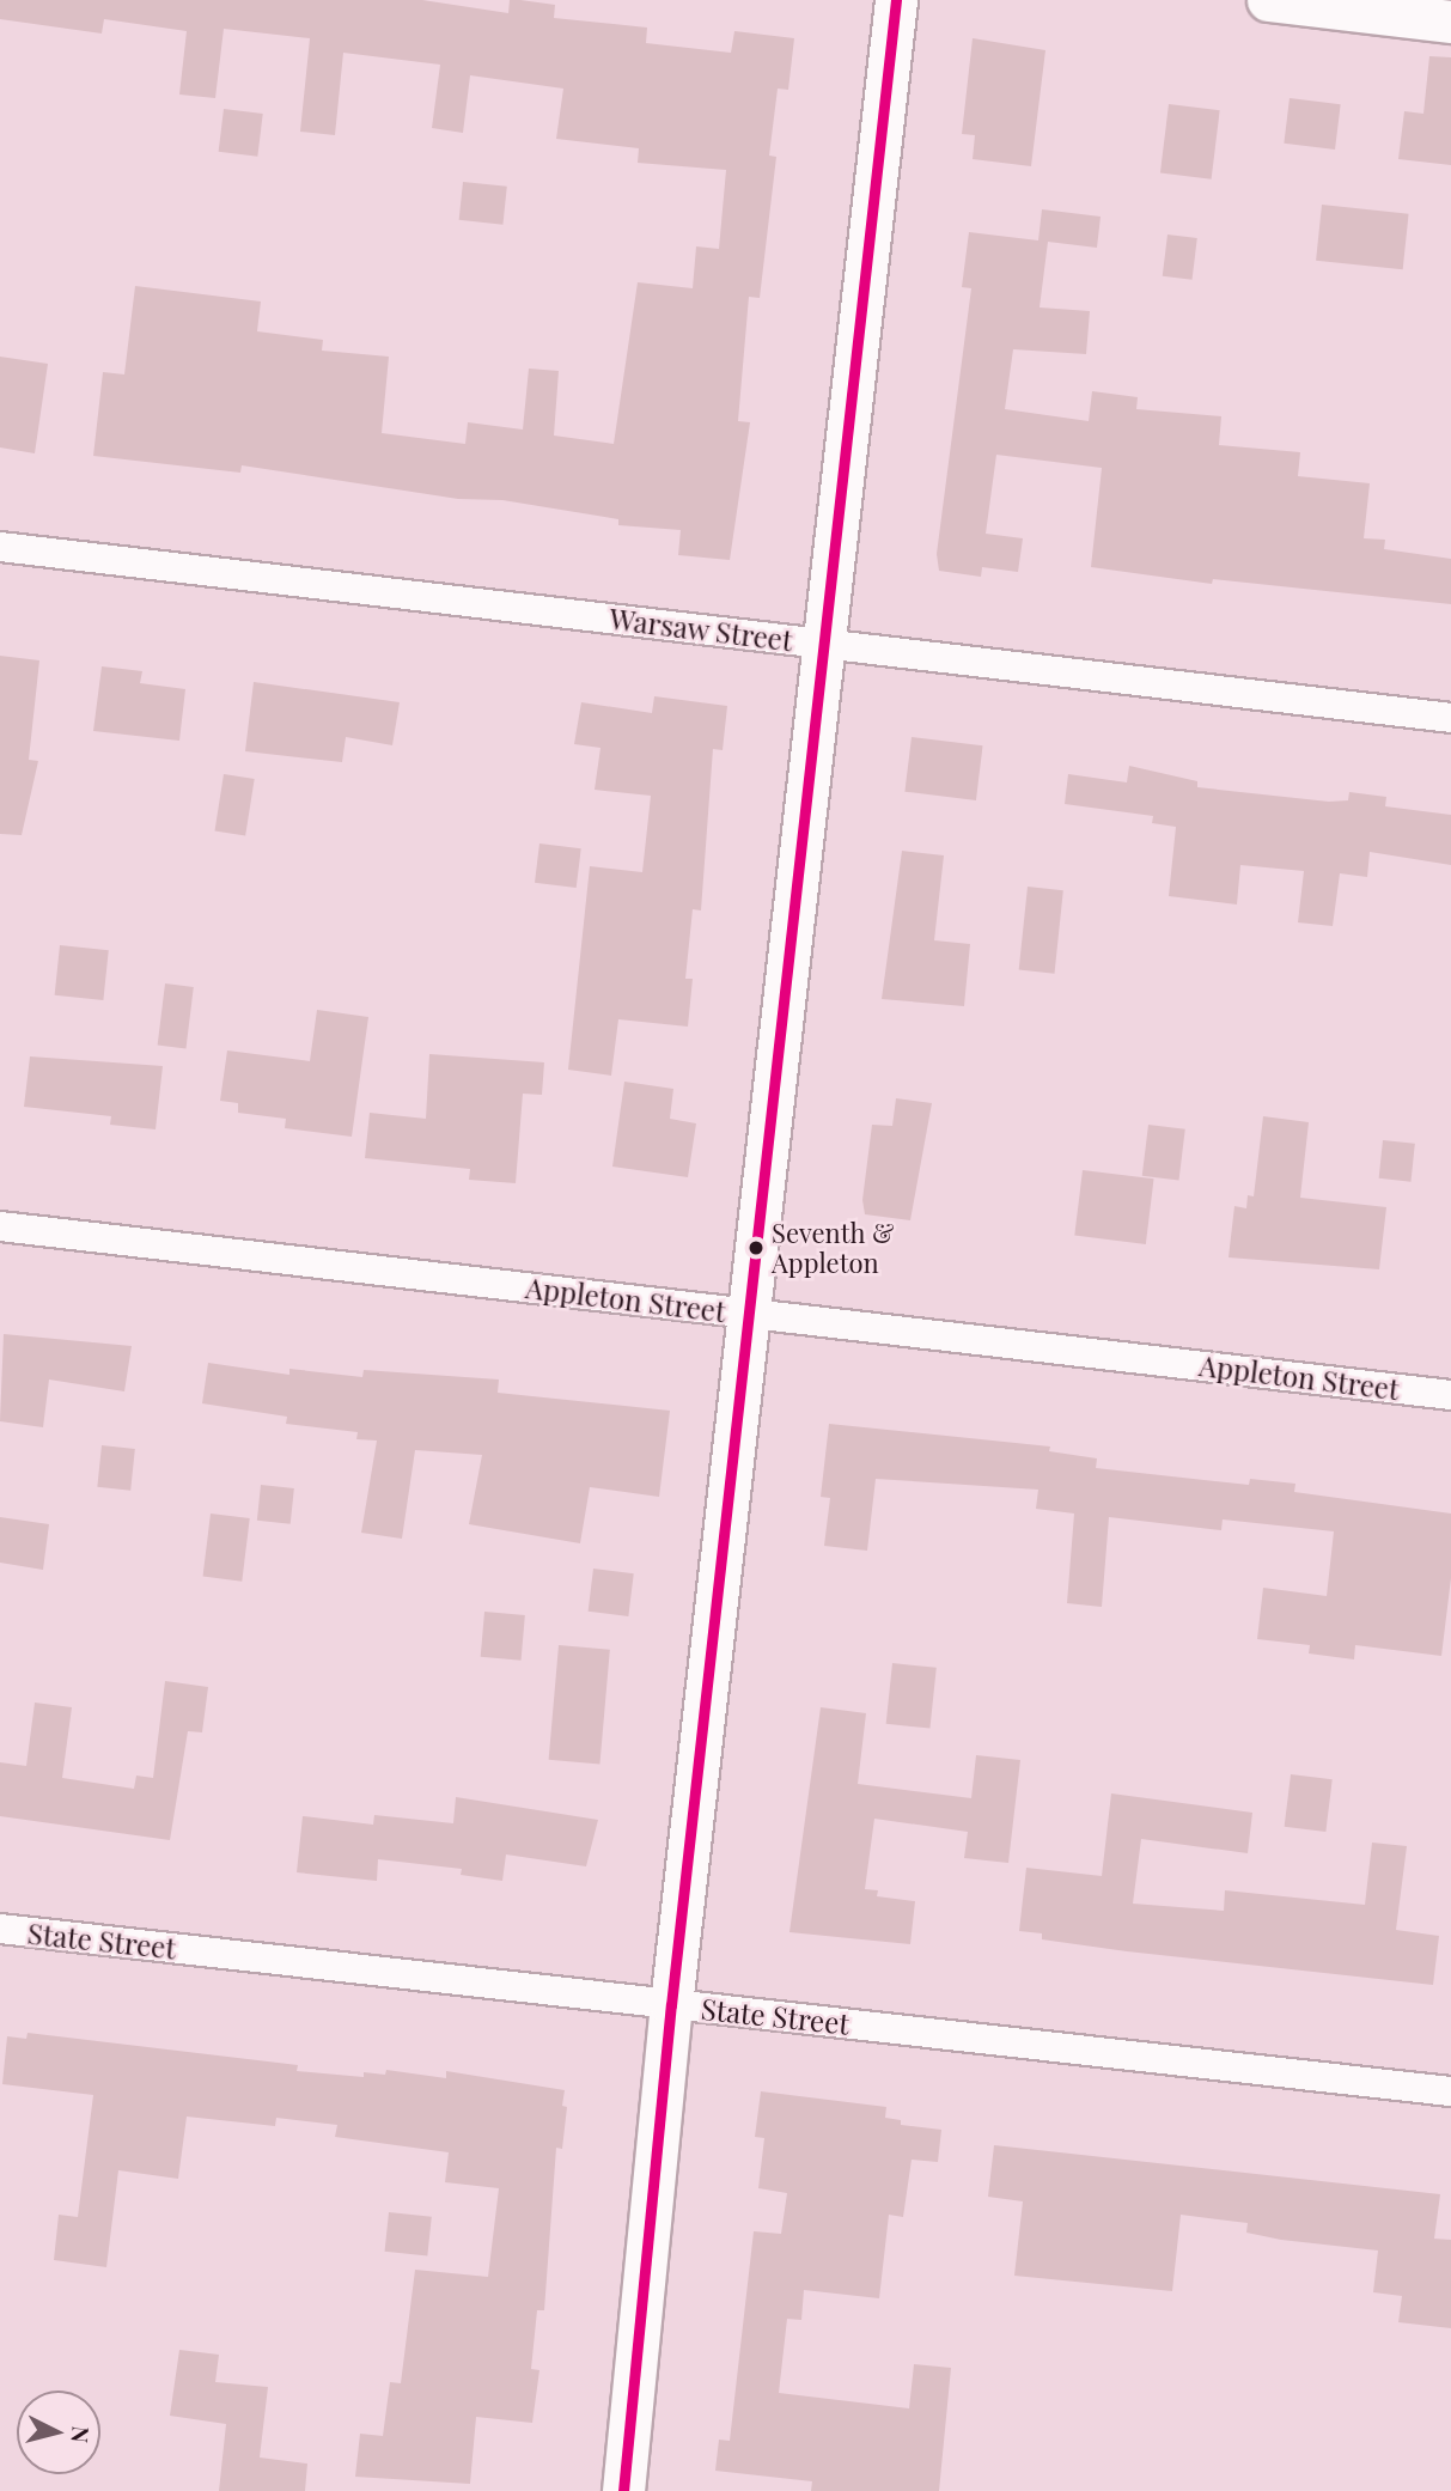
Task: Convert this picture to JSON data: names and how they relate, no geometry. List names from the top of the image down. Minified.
{"streets":{"street":["Warsaw Street","Appleton Street","State Street"]},"places":["Seventh & Appleton"],"north":"right"}
